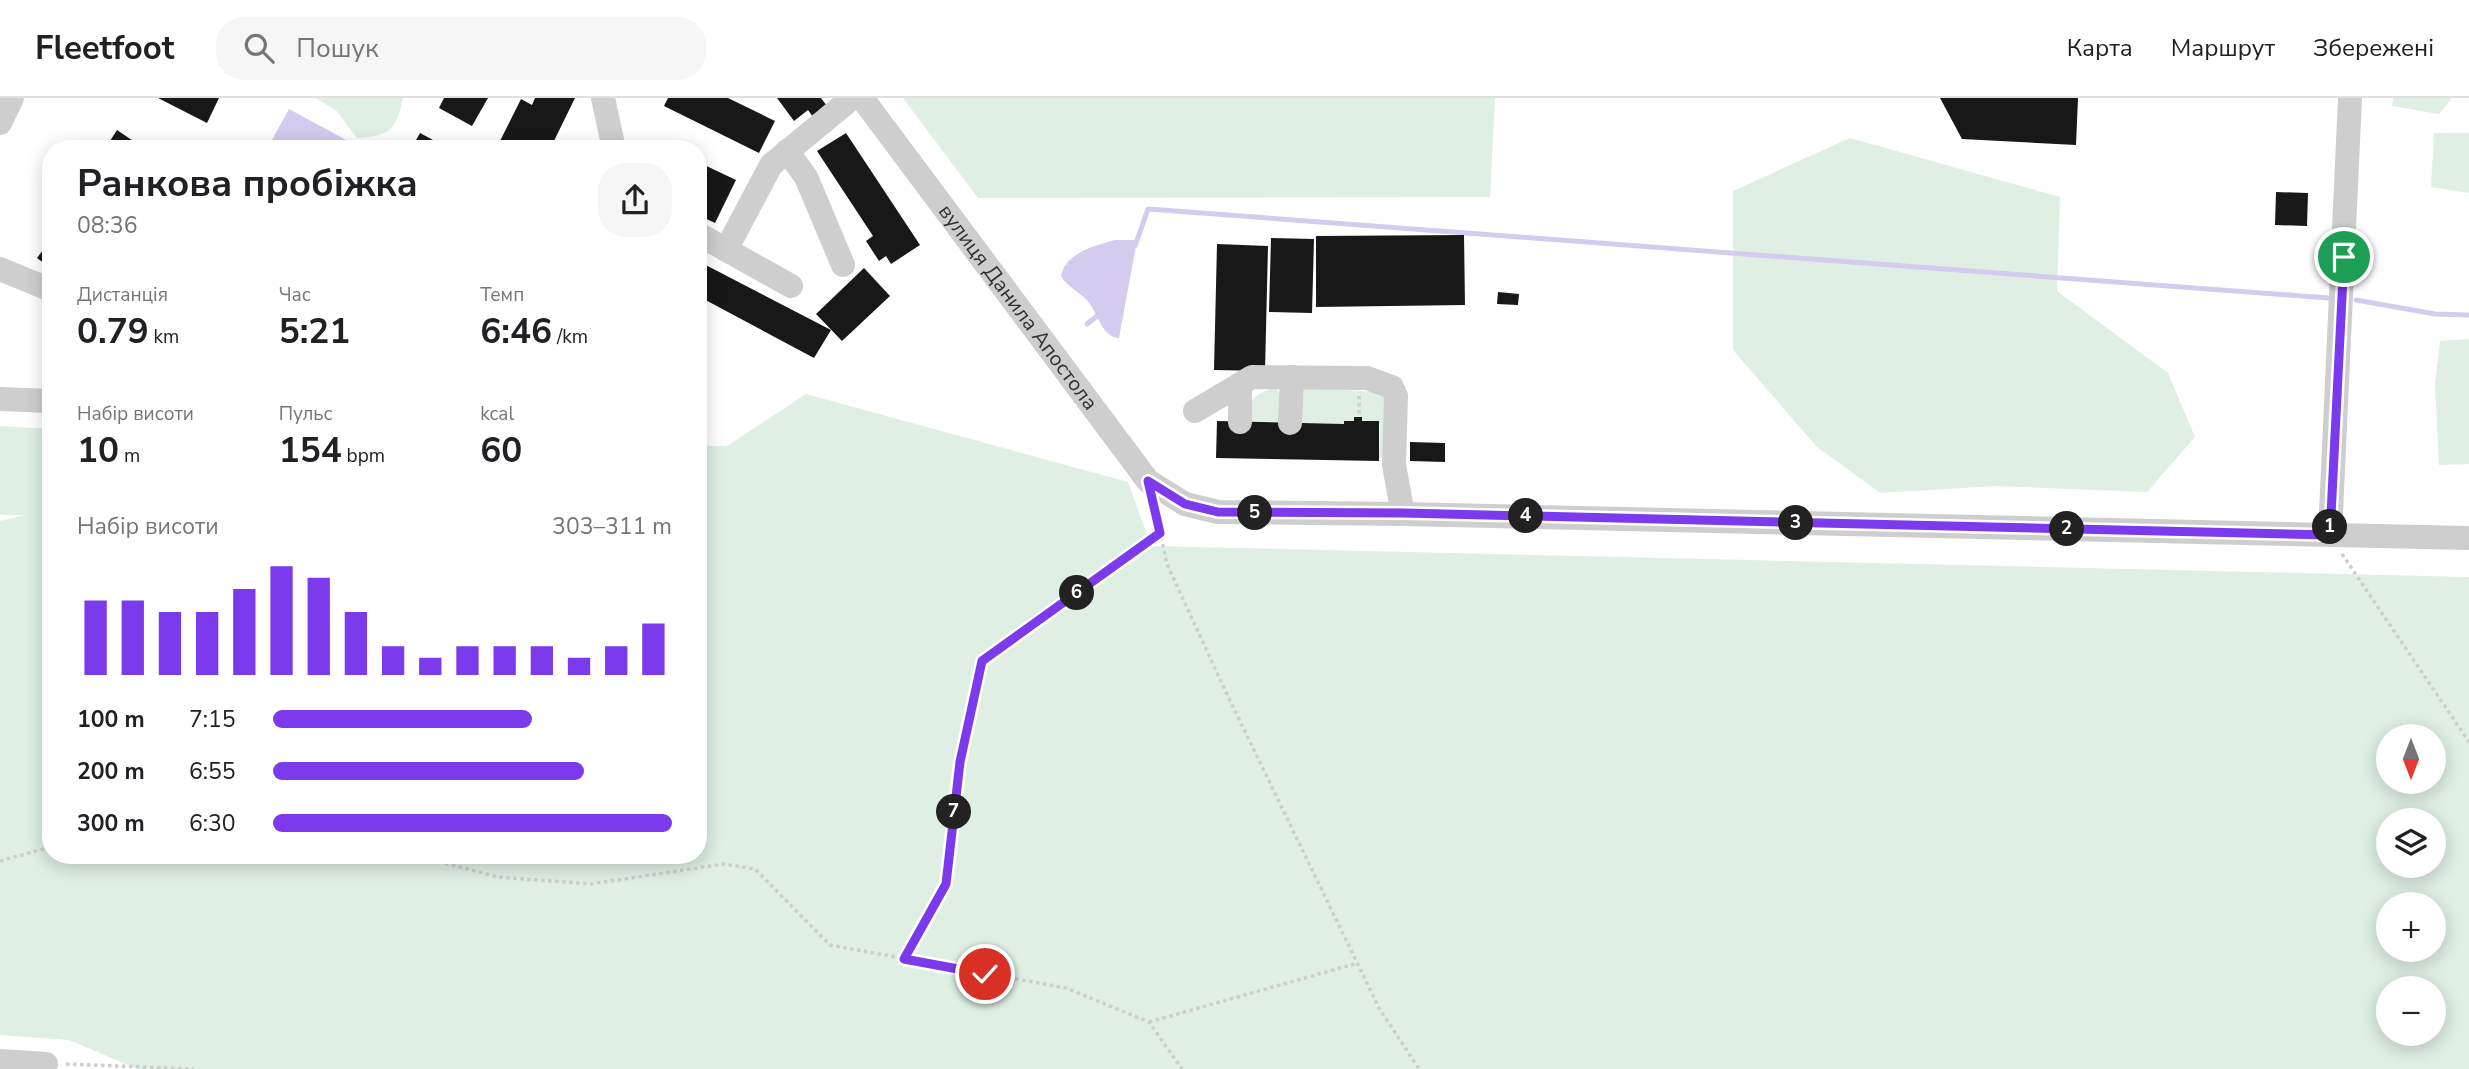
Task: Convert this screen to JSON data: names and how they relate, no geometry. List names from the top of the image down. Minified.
{"streets":{"street":["вулиця Данила Апостола"]},"north":"bottom","page":{"header":"Fleetfoot","search":"Пошук","nav":["Карта","Маршрут","Збережені"],"heading":["Ранкова пробіжка","08:36"],"stats":[["Дистанція","0.79 km"],["Час","5:21"],["Темп","6:46 /km"],["Набір висоти","10 m"],["Пульс","154 bpm"],["kcal","60"]],"pins":["5","4","3","1","2","6","7"],"chart":["Набір висоти","303–311 m"],"list":[{"name":"100 m","note":"7:15"},{"name":"200 m","note":"6:55"},{"name":"300 m","note":"6:30"}],"map_buttons":["+","−"]}}
